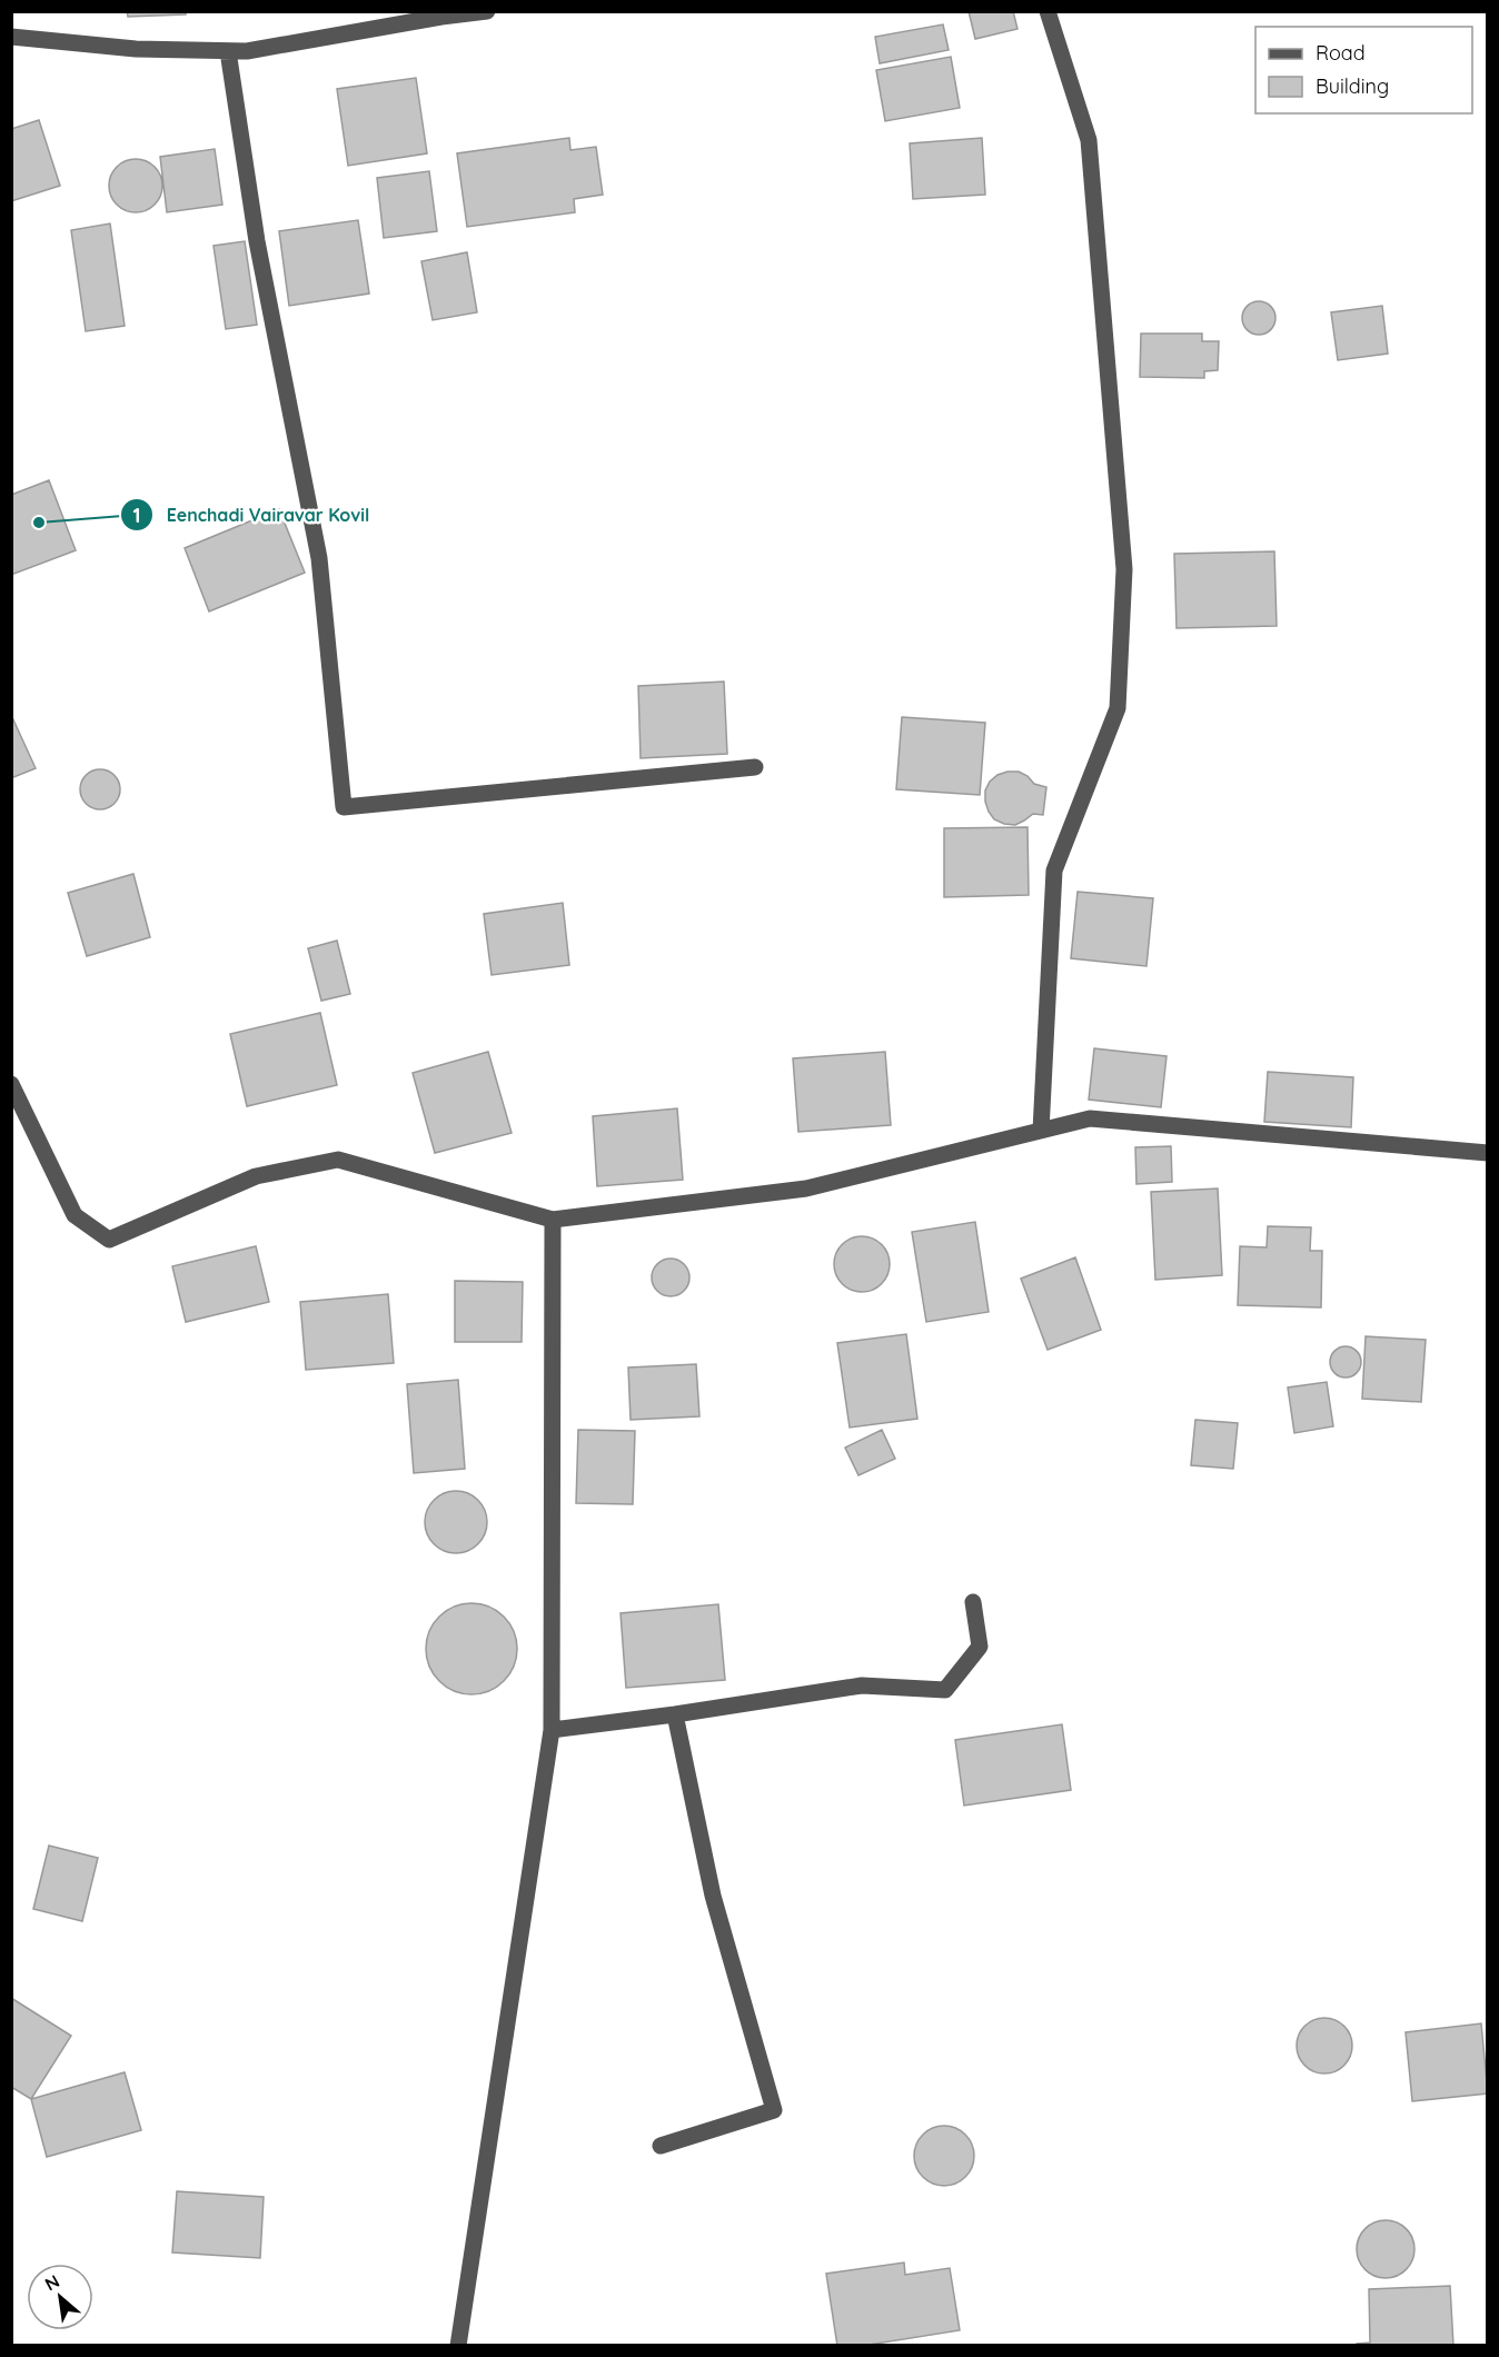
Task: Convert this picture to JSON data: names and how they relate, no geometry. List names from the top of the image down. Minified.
{"places":["Eenchadi Vairavar Kovil"],"legend":["Road","Building"],"north":"top left"}
